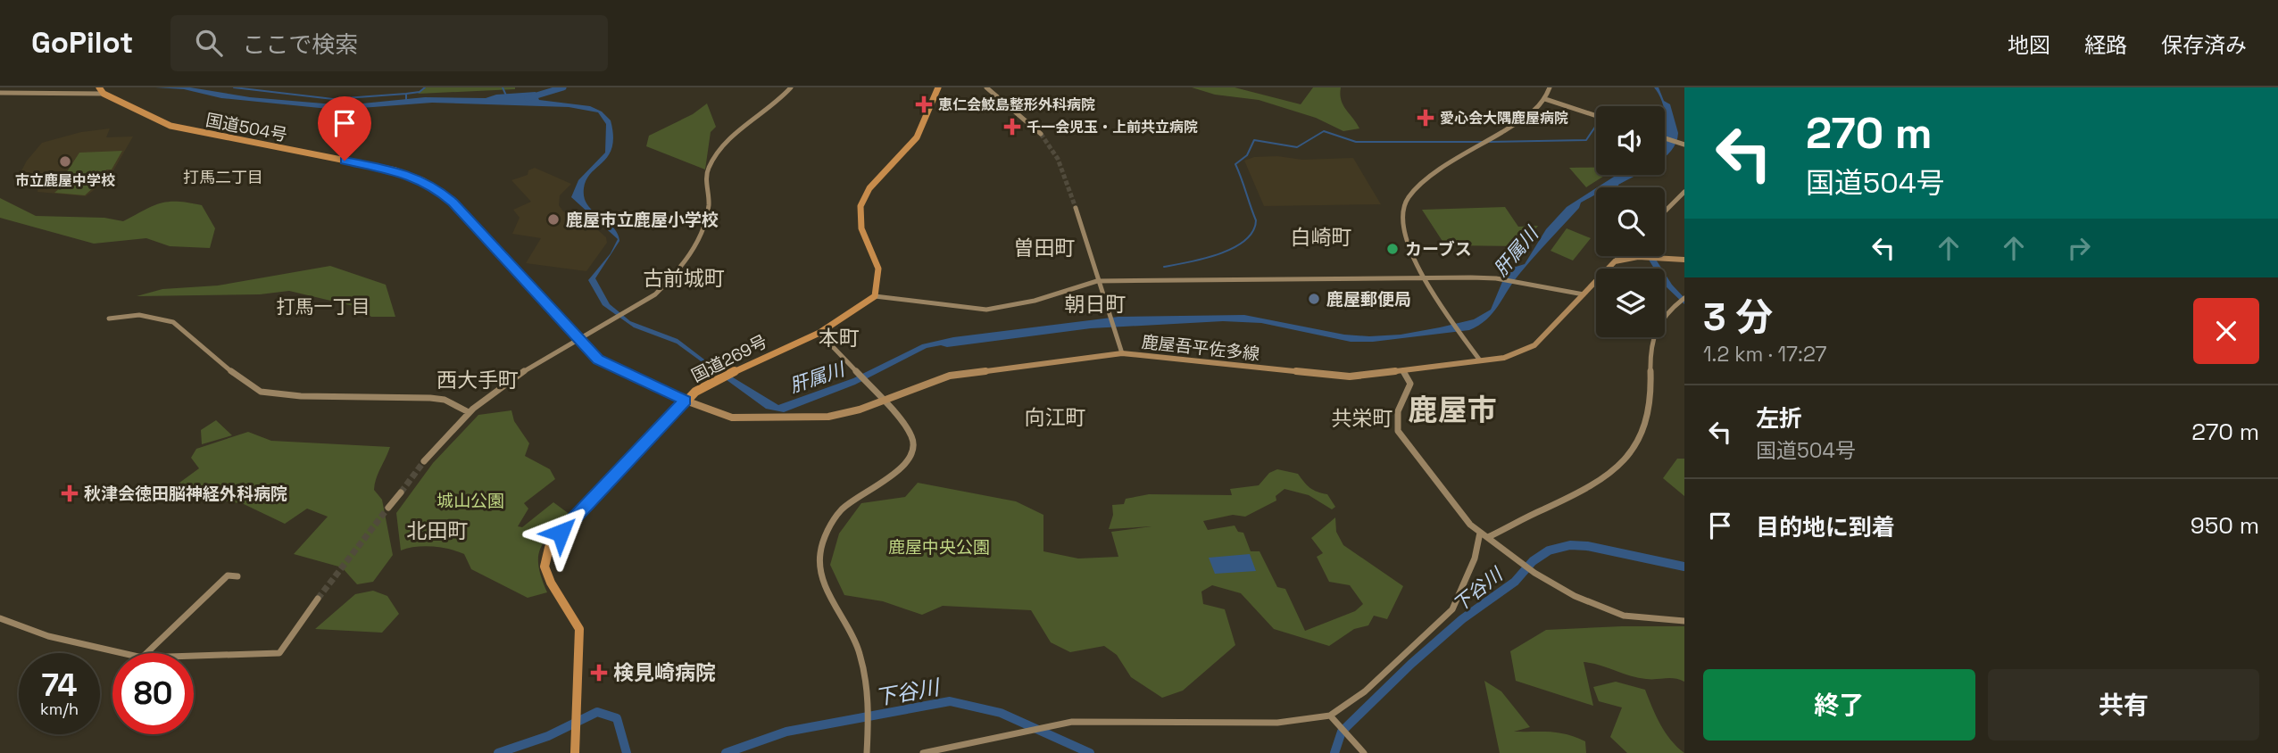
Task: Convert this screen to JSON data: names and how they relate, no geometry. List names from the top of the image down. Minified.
{"streets":{"highway":["国道504号","国道269号"],"main road":["鹿屋吾平佐多線"]},"crossings":[["国道504号","鹿屋吾平佐多線"],["国道504号","国道269号"],["鹿屋吾平佐多線","国道269号"]],"districts":["打馬二丁目","白崎町","曽田町","古前城町","朝日町","打馬一丁目","本町","西大手町","鹿屋市","向江町","共栄町","北田町"],"water":["肝属川","下谷川"],"parks":["城山公園","鹿屋中央公園"],"places":{"health":["恵仁会鮫島整形外科病院","愛心会大隅鹿屋病院","千一会児玉・上前共立病院","秋津会徳田脳神経外科病院","検見崎病院"],"other":["市立鹿屋中学校","鹿屋市立鹿屋小学校","カーブス","鹿屋郵便局"]},"page":{"header":"GoPilot","search":"ここで検索","nav":["地図","経路","保存済み"],"turn":["270 m","国道504号"],"heading":["3 分","1.2 km · 17:27"],"list":[{"name":"左折","note":"国道504号","value":"270 m"},{"name":"目的地に到着","value":"950 m"}],"speed":"74 km/h","limit":"80","buttons":["終了","共有"]}}
